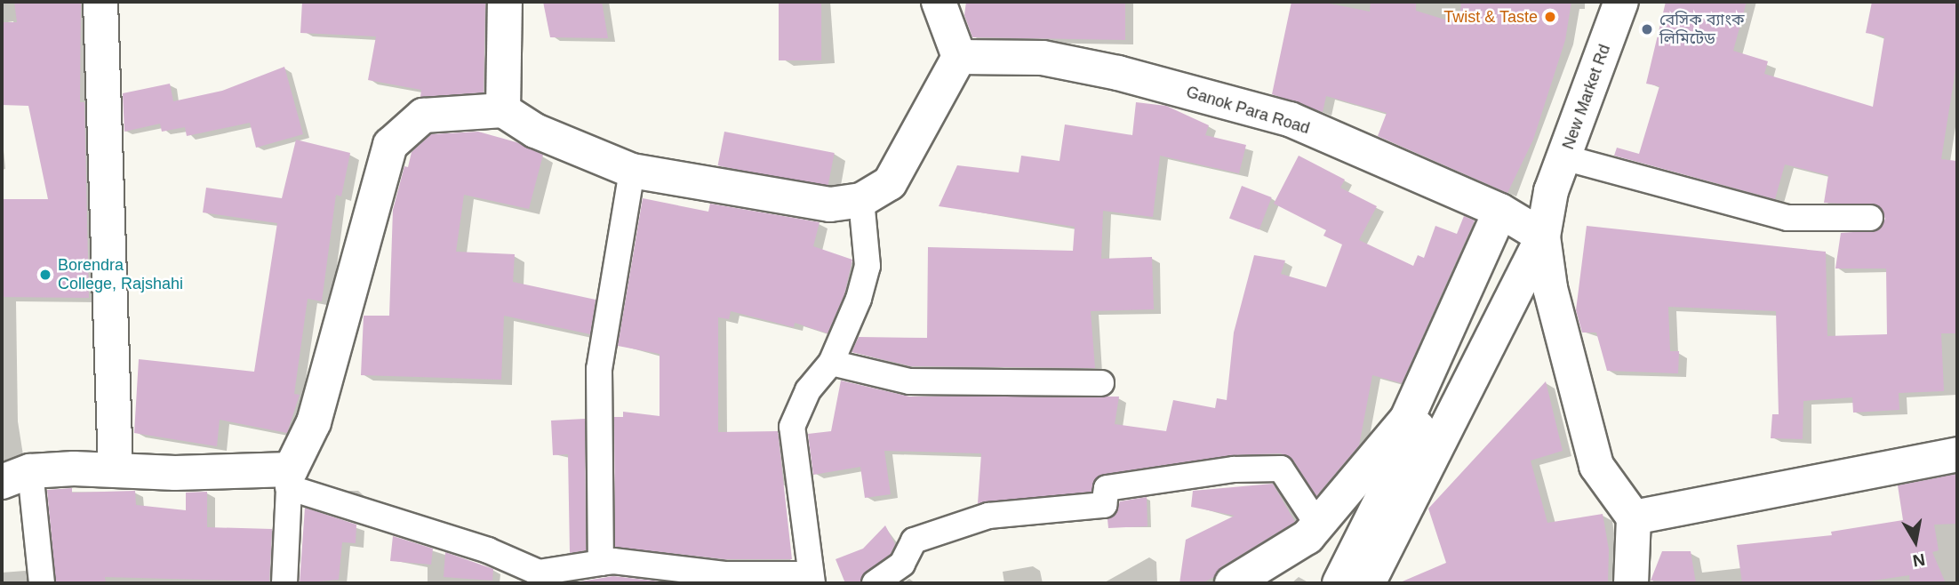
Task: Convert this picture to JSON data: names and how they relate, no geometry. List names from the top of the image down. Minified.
{"streets":{"street":["New Market Rd","Ganok Para Road"]},"crossings":[["New Market Rd","Ganok Para Road"]],"places":["Twist & Taste","বেসিক ব্যাংক লিমিটেড","Borendra College, Rajshahi"],"north":"bottom"}
